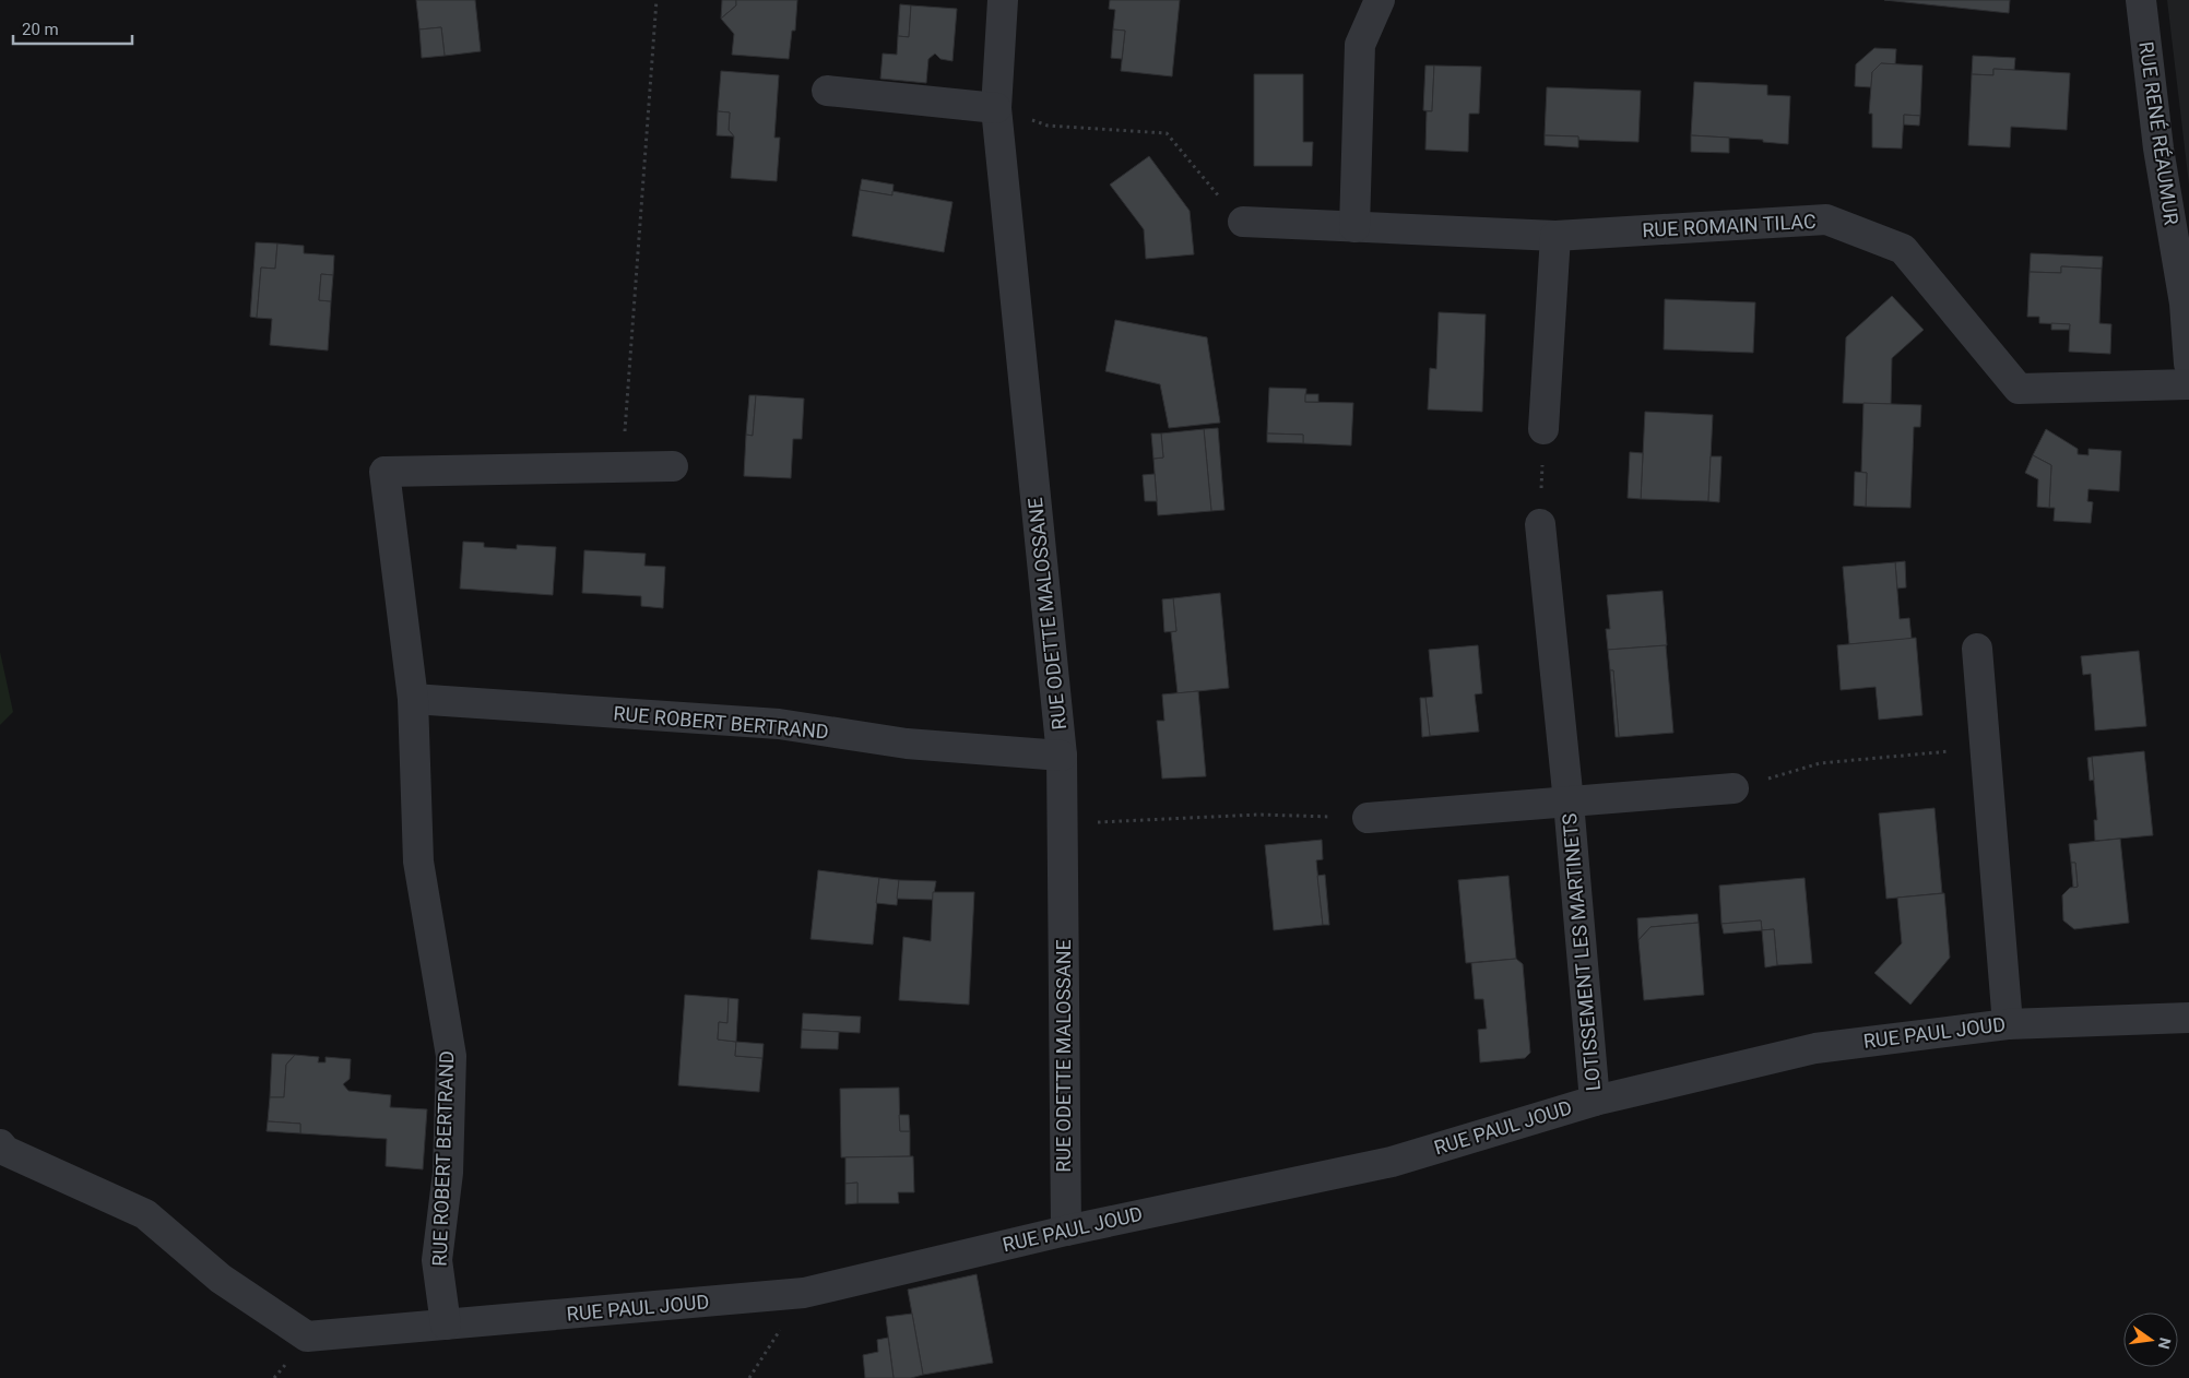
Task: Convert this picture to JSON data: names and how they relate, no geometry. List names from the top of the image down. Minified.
{"streets":{"street":["RUE RENÉ RÉAUMUR","RUE ROMAIN TILAC","RUE ODETTE MALOSSANE","RUE ROBERT BERTRAND","LOTISSEMENT LES MARTINETS","RUE PAUL JOUD"]},"crossings":[["RUE ODETTE MALOSSANE","RUE ROBERT BERTRAND"],["RUE ODETTE MALOSSANE","RUE PAUL JOUD"],["RUE ROBERT BERTRAND","RUE PAUL JOUD"],["LOTISSEMENT LES MARTINETS","RUE PAUL JOUD"]],"scale_bar":"20 m","north":"right"}
